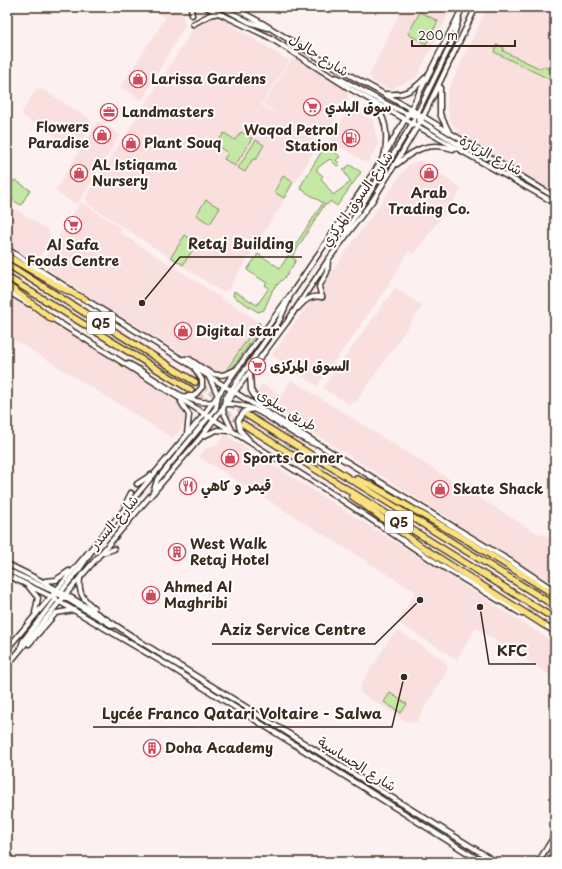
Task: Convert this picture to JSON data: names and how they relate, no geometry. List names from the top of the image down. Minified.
{"streets":{"highway":["Q5","طريق سلوى"],"main road":["شارع حالول","شارع الزبارة","شارع السوق المركزي","شارع السدر","شارع الجساسية"]},"crossings":[["شارع حالول","شارع الزبارة"],["شارع حالول","شارع السوق المركزي"],["شارع الزبارة","شارع السوق المركزي"],["شارع السوق المركزي","طريق سلوى"],["شارع السوق المركزي","شارع السدر"],["طريق سلوى","شارع السدر"],["شارع السدر","شارع الجساسية"]],"places":{"shop":["Larissa Gardens","Flowers Paradise","Plant Souq","AL Istiqama Nursery","Arab Trading Co.","Digital star","Sports Corner","Skate Shack","Ahmed Al Maghribi"],"supermarket":["سوق البلدي","Al Safa Foods Centre","السوق المركزى"],"office":["Landmasters"],"fuel station":["Woqod Petrol Station"],"other":["Retaj Building","Aziz Service Centre","KFC","Lycée Franco Qatari Voltaire - Salwa"],"restaurant":["قيمر و كاهي"],"building":["West Walk Retaj Hotel","Doha Academy"]},"scale_bar":"200 m"}
